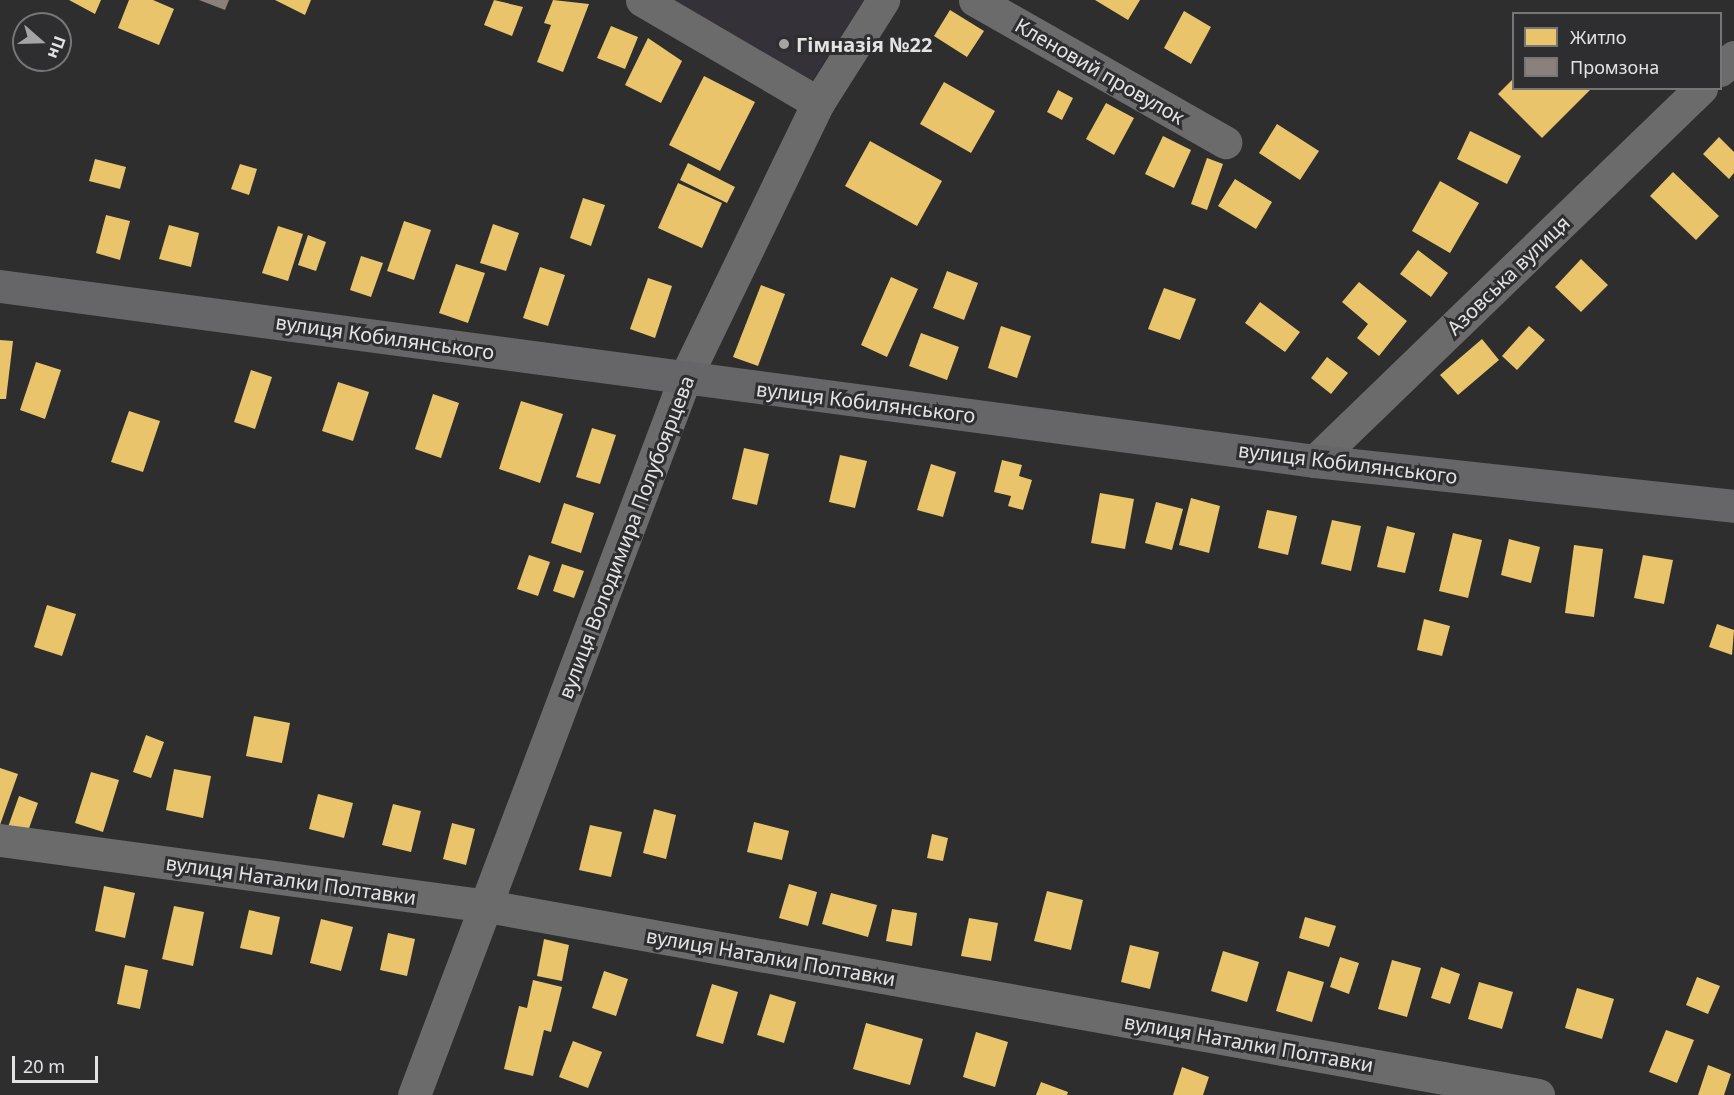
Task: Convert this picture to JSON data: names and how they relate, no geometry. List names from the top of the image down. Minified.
{"streets":{"main road":["вулиця Кобилянського"],"street":["Кленовий провулок","Азовська вулиця","вулиця Володимира Полубоярцева","вулиця Наталки Полтавки"]},"crossings":[["Азовська вулиця","вулиця Кобилянського"],["вулиця Кобилянського","вулиця Володимира Полубоярцева"],["вулиця Володимира Полубоярцева","вулиця Наталки Полтавки"]],"places":["Гімназія №22"],"legend":["Житло","Промзона"],"scale_bar":"20 m","north":"right"}
